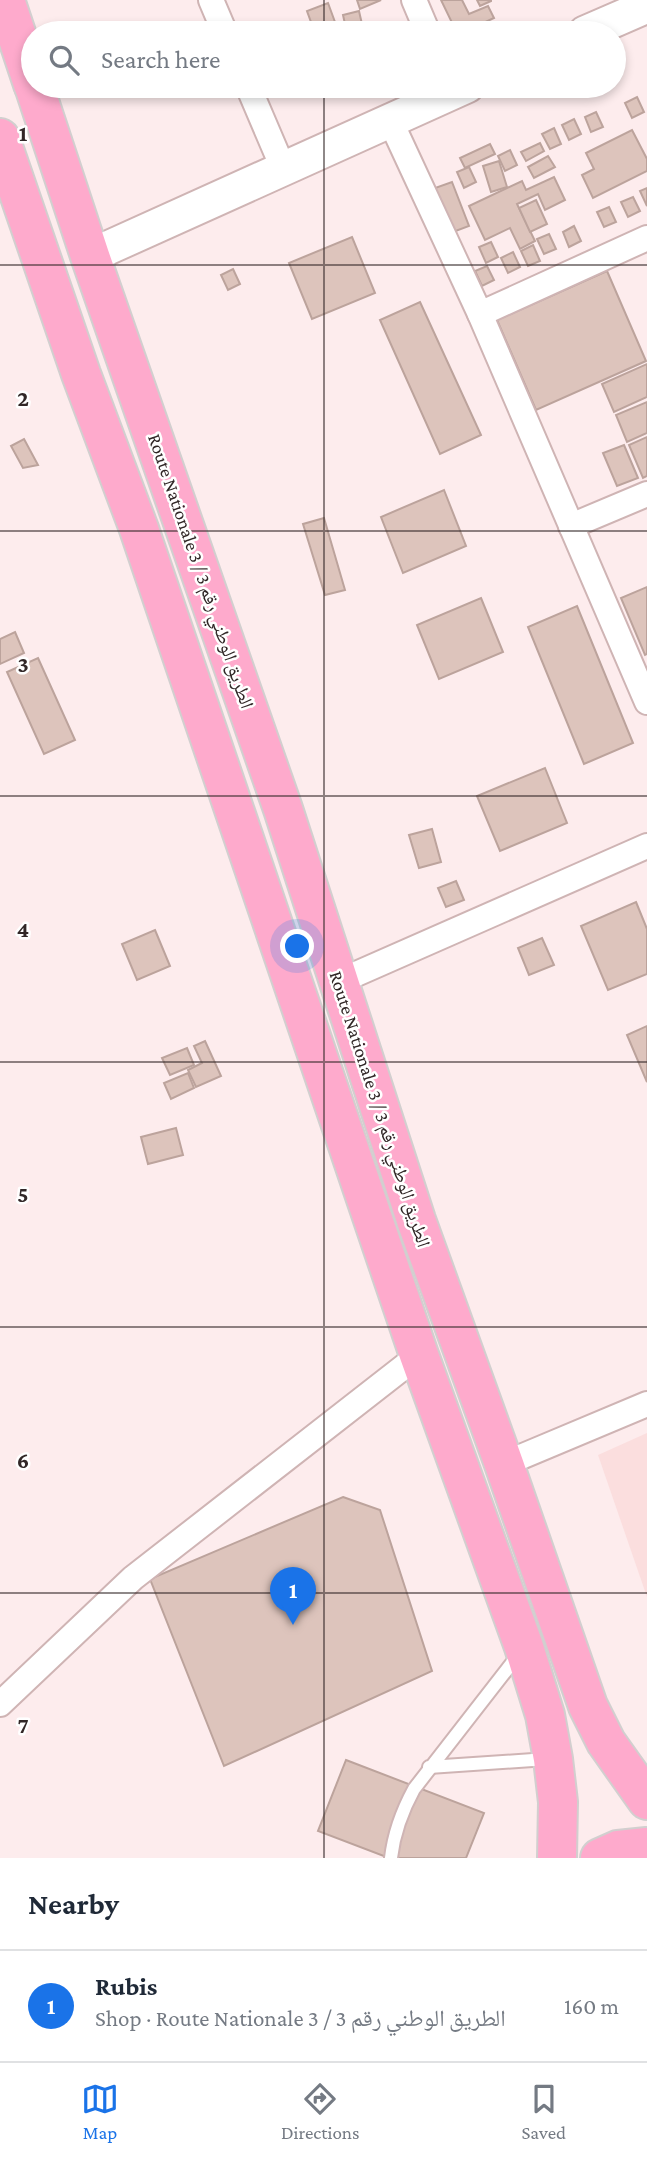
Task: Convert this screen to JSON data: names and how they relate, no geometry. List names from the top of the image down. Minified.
{"streets":{"highway":["Route Nationale 3 / الطريق الوطني رقم 3"]},"page":{"search":"Search here","pins":"1","heading":"Nearby","list":[{"mark":"1","name":"Rubis","note":"Shop · Route Nationale 3 / الطريق الوطني رقم 3","value":"160 m"}],"nav":["Map","Directions","Saved"]},"grid":{"rows":["1","2","3","4","5","6","7"]}}
